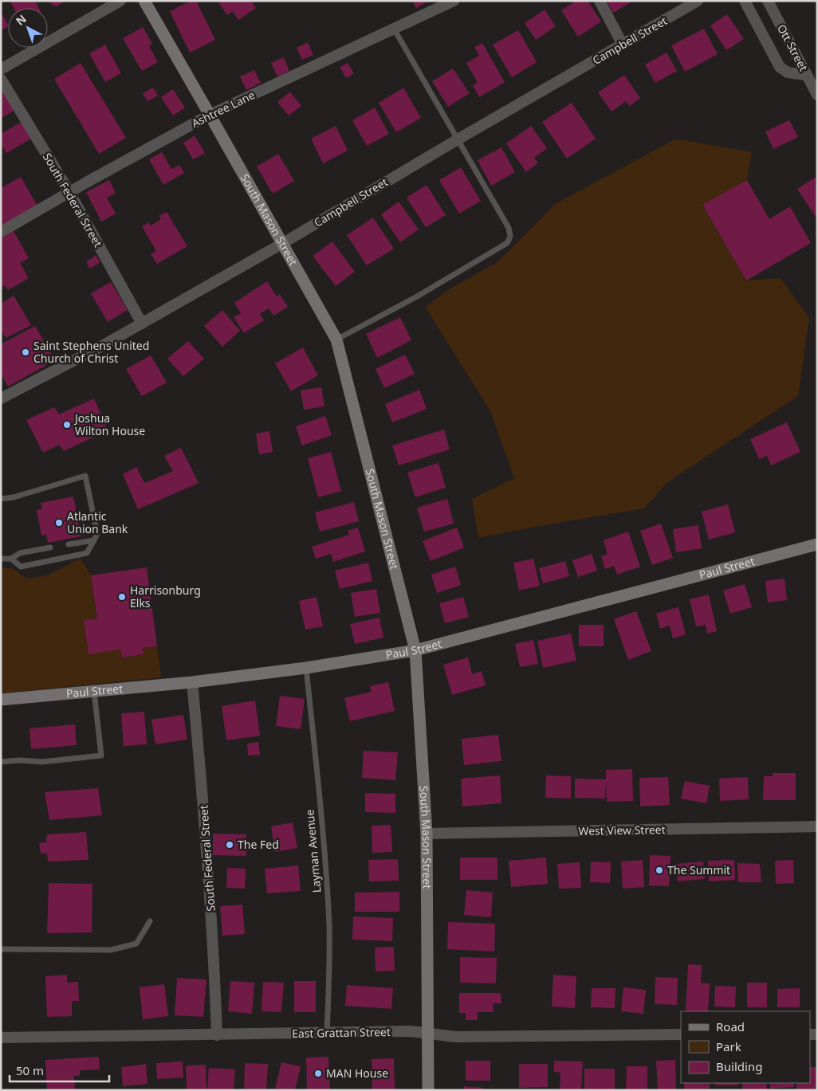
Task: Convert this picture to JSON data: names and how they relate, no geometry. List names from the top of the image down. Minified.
{"streets":{"main road":["South Mason Street","Paul Street"],"street":["Campbell Street","Ott Street","Ashtree Lane","South Federal Street","West View Street","East Grattan Street"],"lane":["Layman Avenue"]},"crossings":[["Campbell Street","South Federal Street"],["Campbell Street","South Mason Street"],["Ashtree Lane","South Federal Street"],["Ashtree Lane","South Mason Street"],["South Federal Street","Paul Street"],["South Federal Street","East Grattan Street"],["South Mason Street","Paul Street"],["South Mason Street","West View Street"],["South Mason Street","East Grattan Street"],["Paul Street","Layman Avenue"],["Layman Avenue","East Grattan Street"]],"places":["Saint Stephens United Church of Christ","Joshua Wilton House","Atlantic Union Bank","Harrisonburg Elks","The Fed","The Summit","MAN House"],"legend":["Road","Park","Building"],"scale_bar":"50 m","north":"top left"}
